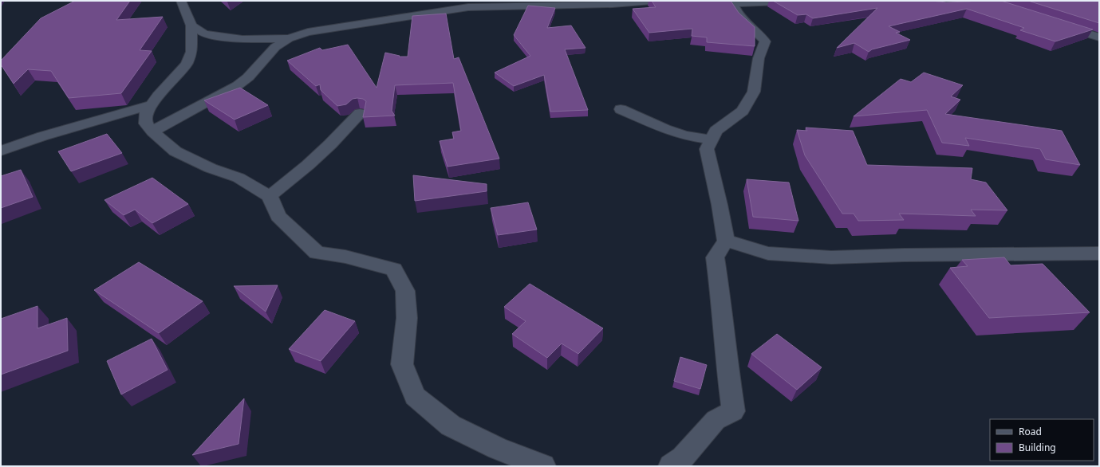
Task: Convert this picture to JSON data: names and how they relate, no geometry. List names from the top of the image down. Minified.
{"legend":["Road","Building"]}
